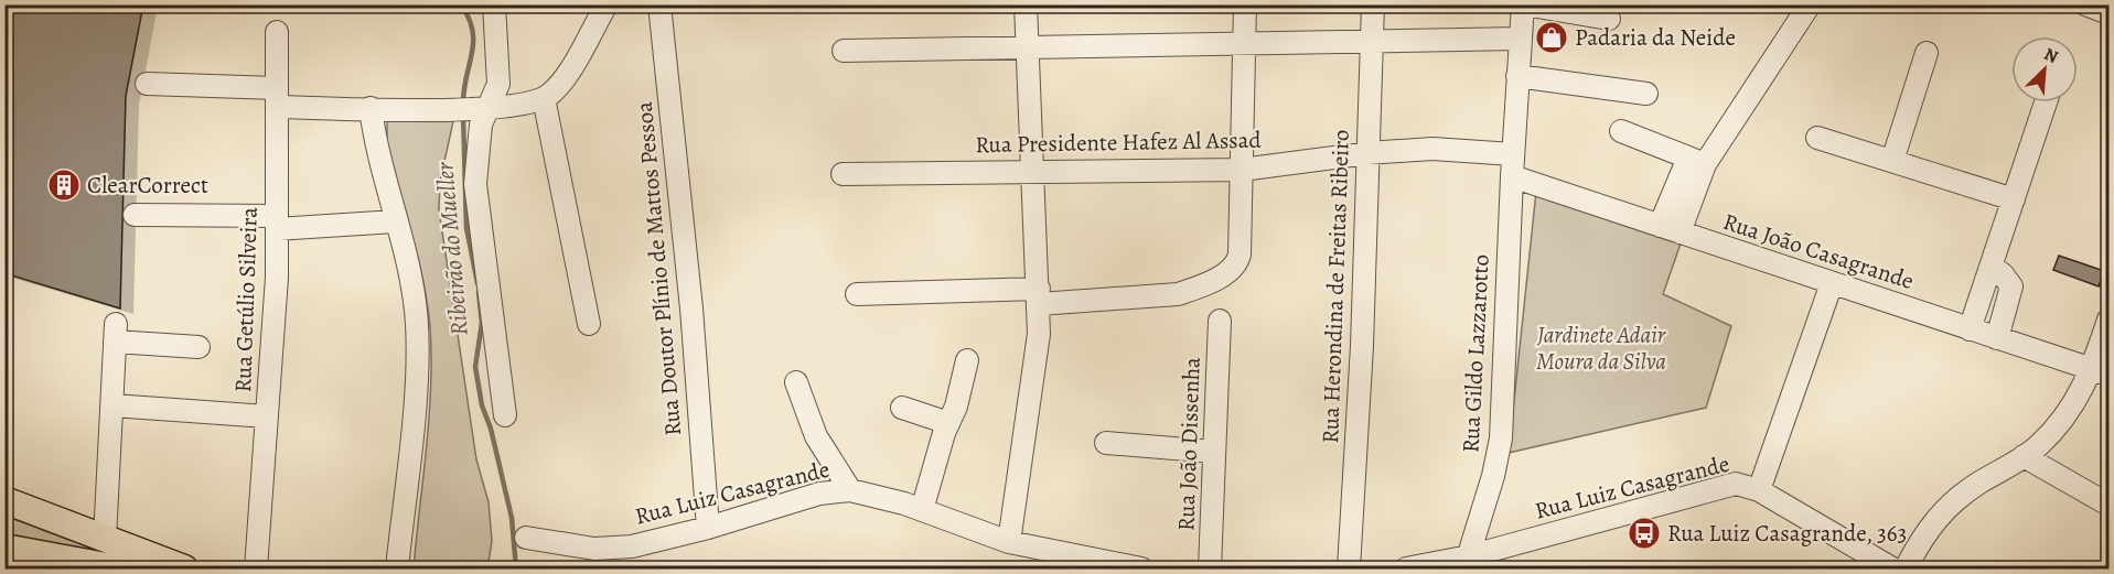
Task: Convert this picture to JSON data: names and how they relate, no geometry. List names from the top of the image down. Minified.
{"streets":{"street":["Rua Presidente Hafez Al Assad","Rua João Casagrande","Rua Doutor Plínio de Mattos Pessoa","Rua Herondina de Freitas Ribeiro","Rua Getúlio Silveira","Rua Gildo Lazzarotto","Rua João Dissenha","Rua Luiz Casagrande"]},"crossings":[["Rua Presidente Hafez Al Assad","Rua Herondina de Freitas Ribeiro"],["Rua Presidente Hafez Al Assad","Rua Gildo Lazzarotto"],["Rua João Casagrande","Rua Gildo Lazzarotto"],["Rua Doutor Plínio de Mattos Pessoa","Rua Luiz Casagrande"],["Rua Gildo Lazzarotto","Rua Luiz Casagrande"]],"water":["Ribeirão do Mueller"],"parks":["Jardinete Adair Moura da Silva"],"places":{"shop":["Padaria da Neide"],"building":["ClearCorrect"],"bus stop":["Rua Luiz Casagrande, 363"]},"north":"top right"}
